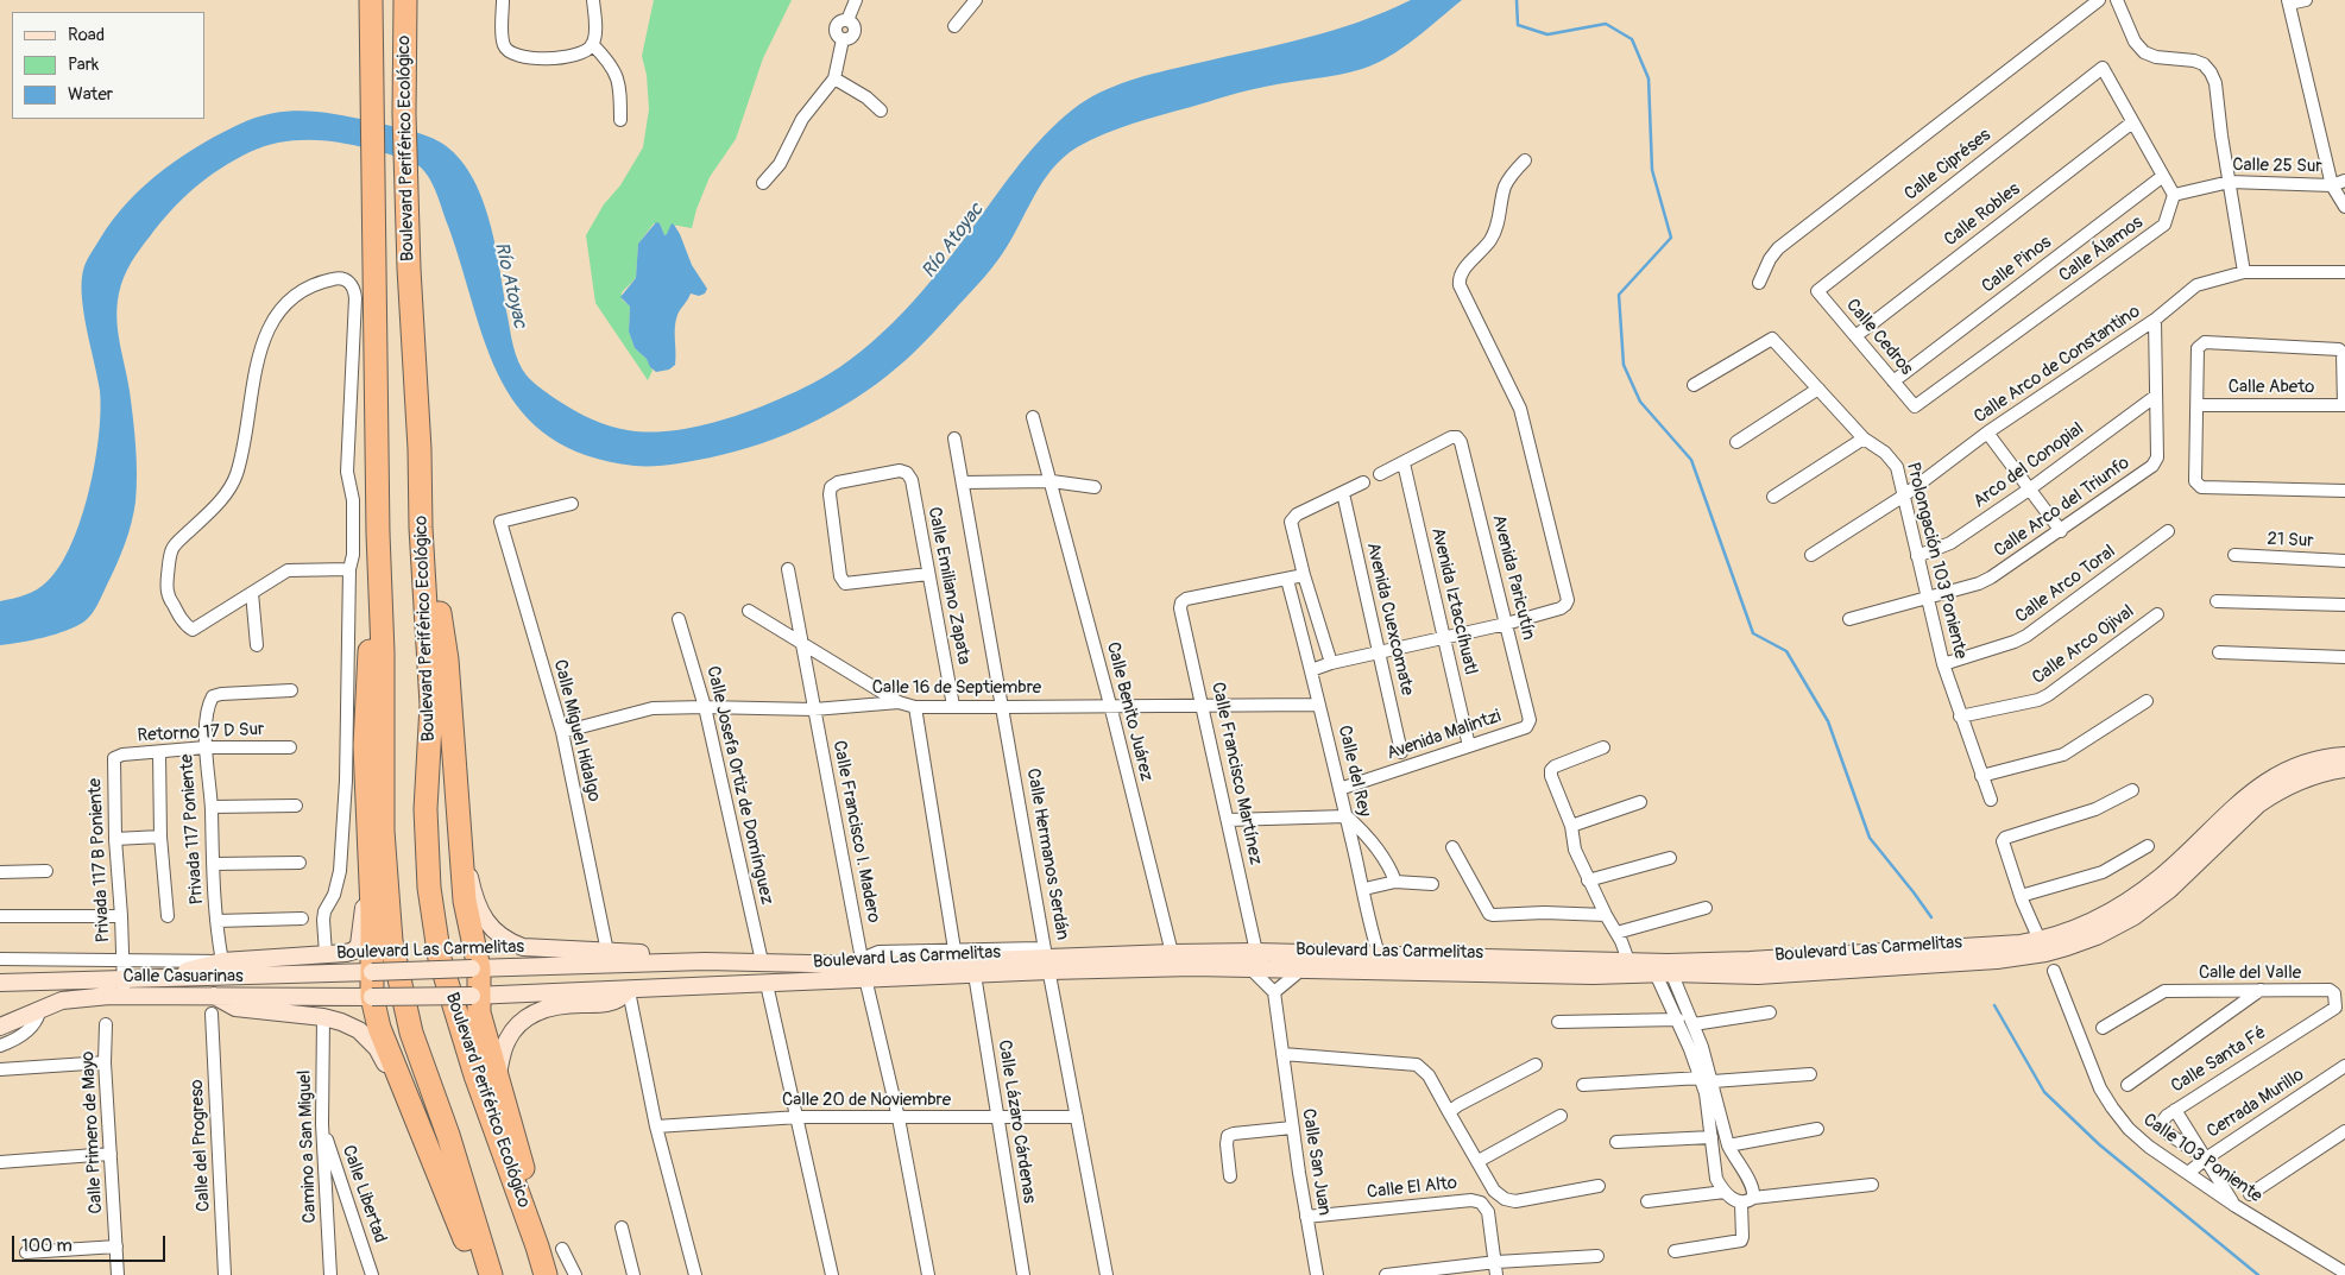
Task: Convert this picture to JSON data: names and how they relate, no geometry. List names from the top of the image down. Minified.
{"streets":{"highway":["Boulevard Periférico Ecológico"],"main road":["Boulevard Las Carmelitas","Calle Casuarinas"],"street":["Calle Cipréses","Calle 25 Sur","Calle Robles","Calle Álamos","Calle Pinos","Calle Cedros","Calle Arco de Constantino","Calle Abeto","Arco del Conopial","Calle Arco del Triunfo","21 Sur","Prolongación 103 Poniente","Avenida Paricutín","Calle Arco Toral","Calle Emiliano Zapata","Avenida Iztaccíhuatl","Avenida Cuexcomate","Calle Arco Ojival","Calle 16 de Septiembre","Calle Benito Juárez","Calle Miguel Hidalgo","Retorno 17 D Sur","Avenida Malintzi","Calle del Rey","Calle Francisco Martínez","Calle Josefa Ortiz de Domínguez","Privada 117 Poniente","Calle Francisco I. Madero","Calle Hermanos Serdán","Privada 117 B Poniente","Calle del Valle","Calle Santa Fé","Calle 20 de Noviembre","Cerrada Murillo","Calle Lázaro Cárdenas","Calle Primero de Mayo","Calle del Progreso","Camino a San Miguel","Calle 103 Poniente","Calle San Juan","Calle El Alto","Calle Libertad"]},"crossings":[["Calle Cipréses","Calle Robles"],["Calle Cipréses","Calle Cedros"],["Calle 25 Sur","Calle Álamos"],["Calle Robles","Calle Cedros"],["Calle Álamos","Calle Cedros"],["Calle Pinos","Calle Cedros"],["Calle Arco de Constantino","Calle Arco del Triunfo"],["Calle Arco de Constantino","Prolongación 103 Poniente"],["Arco del Conopial","Calle Arco del Triunfo"],["Arco del Conopial","Prolongación 103 Poniente"],["Calle Arco del Triunfo","Prolongación 103 Poniente"],["Prolongación 103 Poniente","Calle Arco Toral"],["Prolongación 103 Poniente","Calle Arco Ojival"],["Avenida Paricutín","Avenida Iztaccíhuatl"],["Avenida Paricutín","Avenida Malintzi"],["Calle Emiliano Zapata","Calle 16 de Septiembre"],["Avenida Iztaccíhuatl","Avenida Malintzi"],["Calle 16 de Septiembre","Calle Benito Juárez"],["Calle 16 de Septiembre","Calle Miguel Hidalgo"],["Calle 16 de Septiembre","Calle del Rey"],["Calle 16 de Septiembre","Calle Francisco Martínez"],["Calle 16 de Septiembre","Calle Josefa Ortiz de Domínguez"],["Calle 16 de Septiembre","Calle Francisco I. Madero"],["Calle 16 de Septiembre","Calle Hermanos Serdán"],["Calle Benito Juárez","Boulevard Las Carmelitas"],["Retorno 17 D Sur","Privada 117 Poniente"],["Retorno 17 D Sur","Privada 117 B Poniente"],["Avenida Malintzi","Calle del Rey"],["Calle del Rey","Calle Francisco Martínez"],["Calle del Rey","Boulevard Las Carmelitas"],["Calle Francisco Martínez","Boulevard Las Carmelitas"],["Calle Josefa Ortiz de Domínguez","Boulevard Las Carmelitas"],["Calle Francisco I. Madero","Boulevard Las Carmelitas"],["Calle Francisco I. Madero","Calle 20 de Noviembre"],["Calle Hermanos Serdán","Boulevard Las Carmelitas"],["Calle Hermanos Serdán","Calle 20 de Noviembre"],["Privada 117 B Poniente","Boulevard Las Carmelitas"],["Privada 117 B Poniente","Calle Casuarinas"],["Boulevard Las Carmelitas","Calle Casuarinas"],["Boulevard Las Carmelitas","Calle Lázaro Cárdenas"],["Calle del Valle","Calle Santa Fé"],["Calle Santa Fé","Cerrada Murillo"],["Calle 20 de Noviembre","Calle Lázaro Cárdenas"],["Cerrada Murillo","Calle 103 Poniente"],["Camino a San Miguel","Calle Libertad"],["Calle San Juan","Calle El Alto"]],"water":["Río Atoyac"],"legend":["Road","Park","Water"],"scale_bar":"100 m"}
